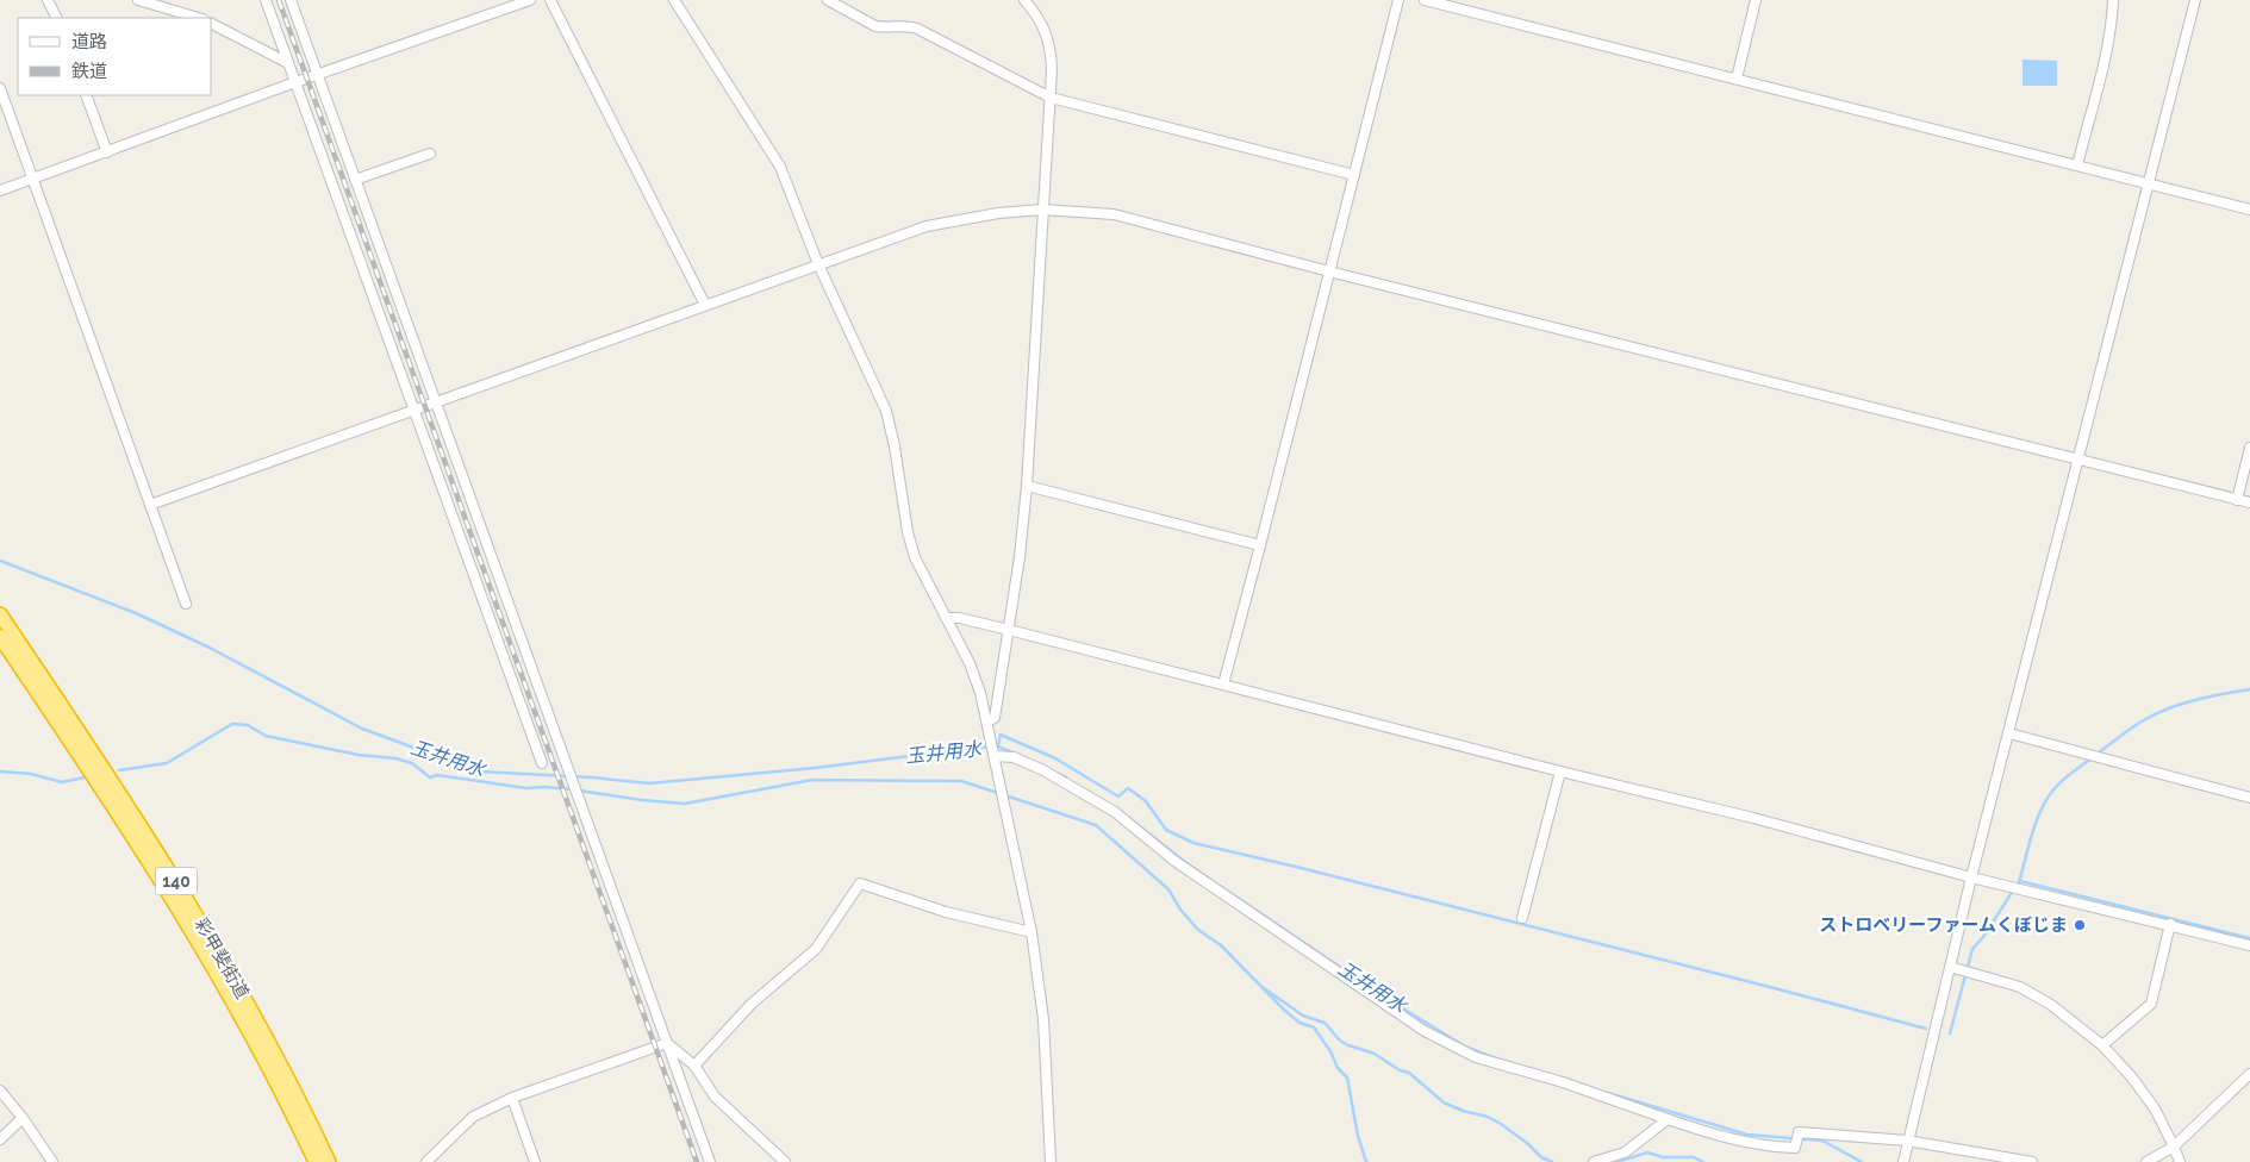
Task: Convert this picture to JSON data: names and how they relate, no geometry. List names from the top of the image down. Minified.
{"streets":{"highway":["140","彩甲斐街道"]},"water":["玉井用水"],"places":["ストロベリーファームくぼじま"],"legend":["道路","鉄道"]}
